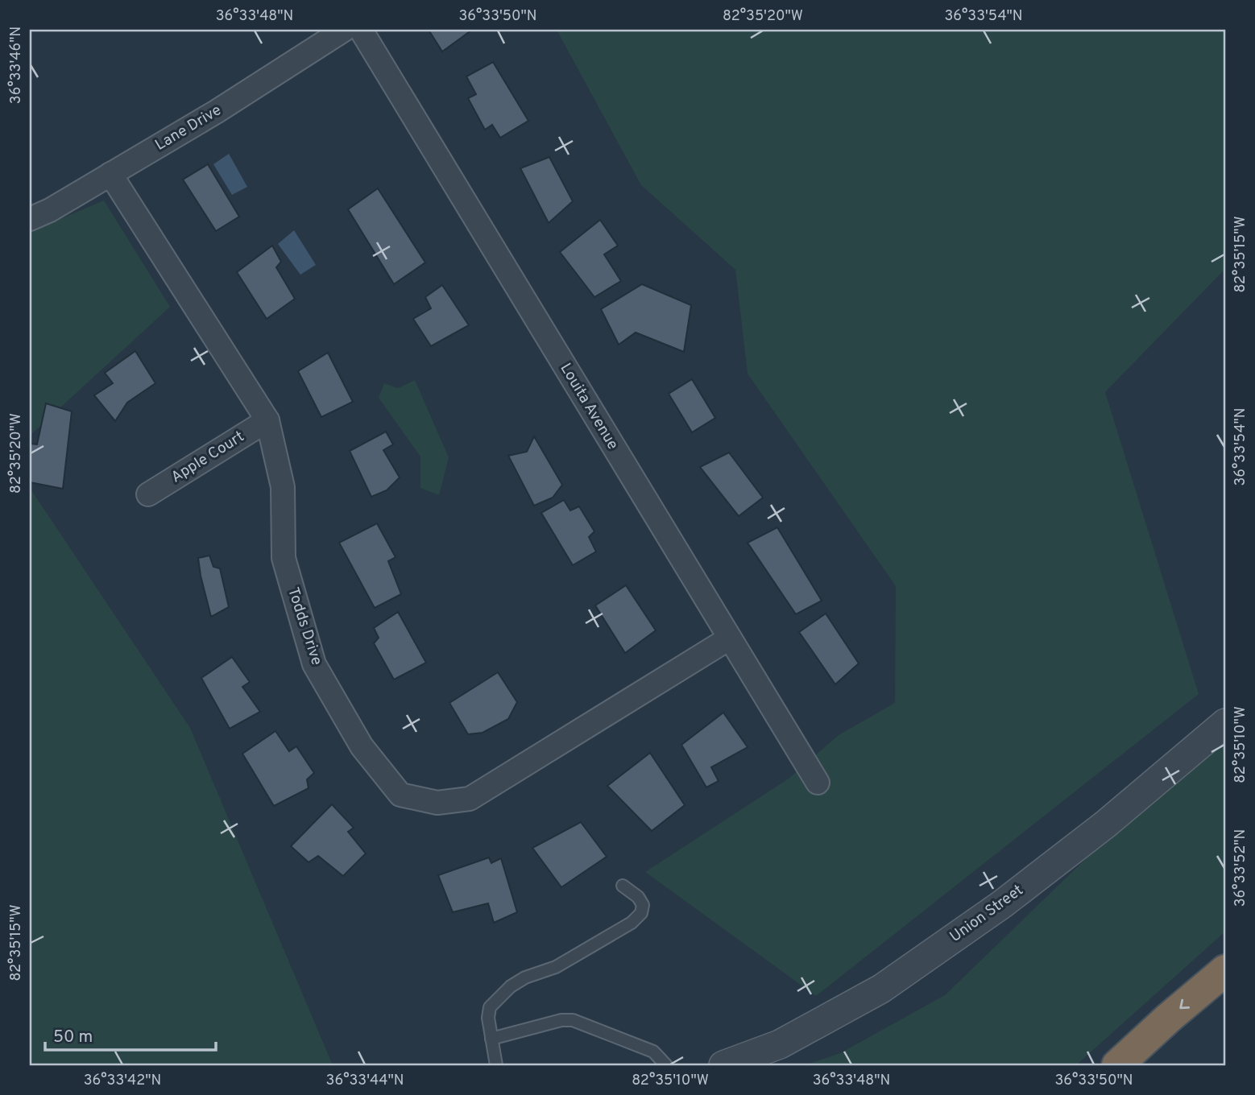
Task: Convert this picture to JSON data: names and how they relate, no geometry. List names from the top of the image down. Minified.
{"streets":{"street":["Lane Drive","Louita Avenue","Apple Court","Todds Drive","Union Street"]},"crossings":[["Lane Drive","Todds Drive"],["Louita Avenue","Todds Drive"],["Apple Court","Todds Drive"]],"scale_bar":"50 m","coordinates":["36°33'48\"N","36°33'50\"N","82°35'20\"W","36°33'54\"N","36°33'46\"N","82°35'15\"W","82°35'10\"W","36°33'52\"N","36°33'42\"N","36°33'44\"N"]}
